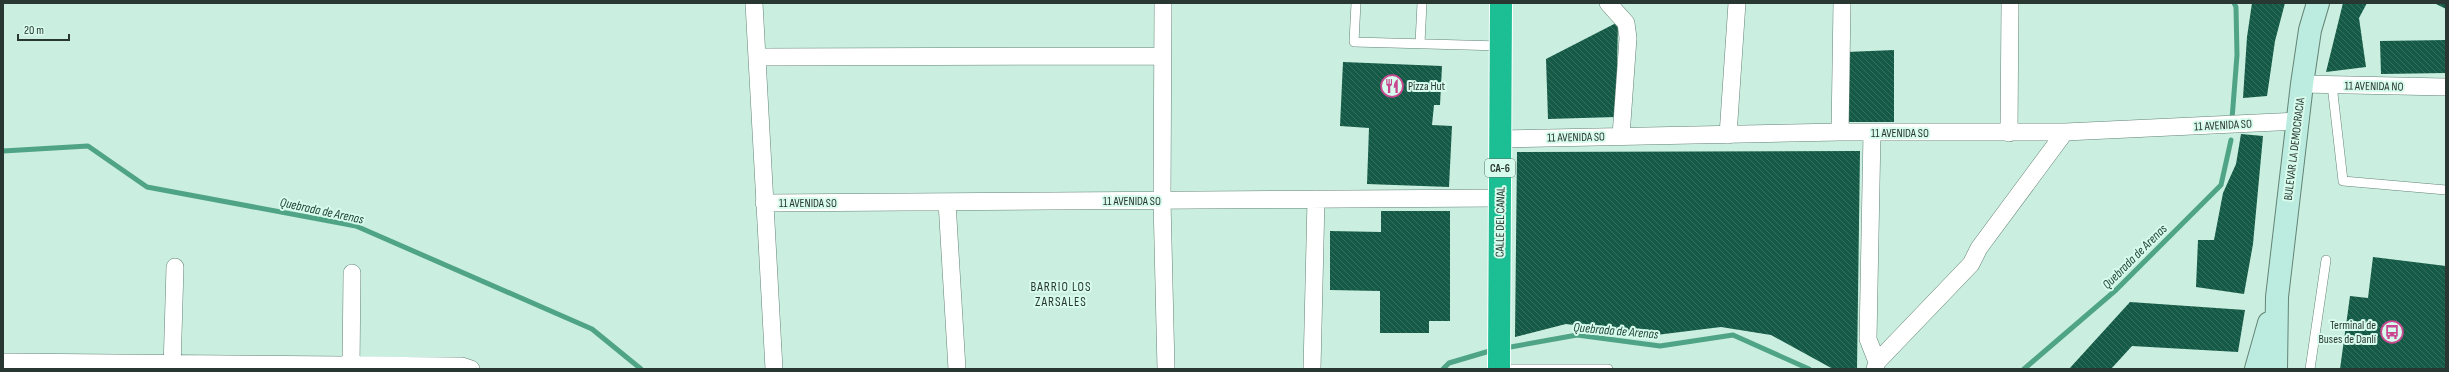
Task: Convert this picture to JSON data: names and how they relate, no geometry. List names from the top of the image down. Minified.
{"streets":{"highway":["CA-6","CALLE DEL CANAL"],"main road":["BULEVAR LA DEMOCRACIA"],"street":["11 AVENIDA NO","11 AVENIDA SO"]},"crossings":[["11 AVENIDA NO","BULEVAR LA DEMOCRACIA"],["11 AVENIDA SO","BULEVAR LA DEMOCRACIA"],["11 AVENIDA SO","CALLE DEL CANAL"]],"districts":["BARRIO LOS ZARSALES"],"water":["Quebrada de Arenas"],"places":{"restaurant":["Pizza Hut"],"bus stop":["Terminal de Buses de Danlí"]},"scale_bar":"20 m"}
